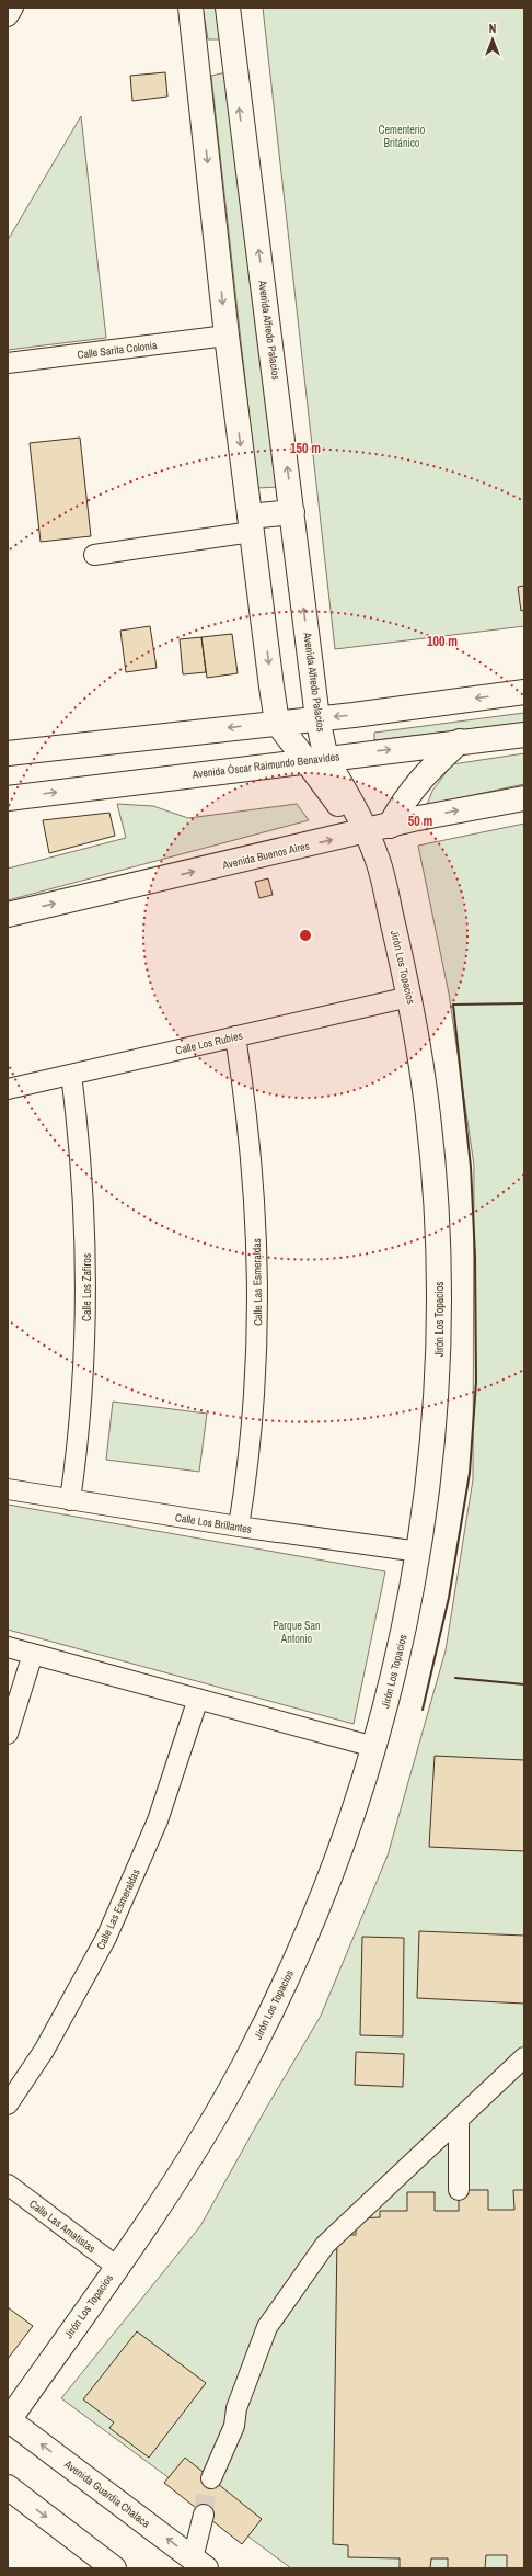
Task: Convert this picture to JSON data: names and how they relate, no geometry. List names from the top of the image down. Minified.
{"streets":{"main road":["Avenida Alfredo Palacios","Avenida Óscar Raimundo Benavides","Avenida Buenos Aires","Jirón Los Topacios","Avenida Guardia Chalaca"],"street":["Calle Sarita Colonia","Calle Los Rubíes","Calle Las Esmeraldas","Calle Los Zafiros","Calle Los Brillantes","Calle Las Amatistas"]},"crossings":[["Avenida Alfredo Palacios","Avenida Óscar Raimundo Benavides"],["Avenida Alfredo Palacios","Avenida Buenos Aires"],["Avenida Alfredo Palacios","Jirón Los Topacios"],["Avenida Buenos Aires","Jirón Los Topacios"],["Jirón Los Topacios","Calle Los Rubíes"],["Jirón Los Topacios","Calle Los Brillantes"],["Jirón Los Topacios","Calle Las Amatistas"],["Jirón Los Topacios","Avenida Guardia Chalaca"],["Calle Los Rubíes","Calle Las Esmeraldas"],["Calle Los Rubíes","Calle Los Zafiros"],["Calle Las Esmeraldas","Calle Los Brillantes"],["Calle Los Zafiros","Calle Los Brillantes"]],"parks":["Cementerio Británico","Parque San Antonio"],"north":"top","rings":["150 m","100 m","50 m"]}
